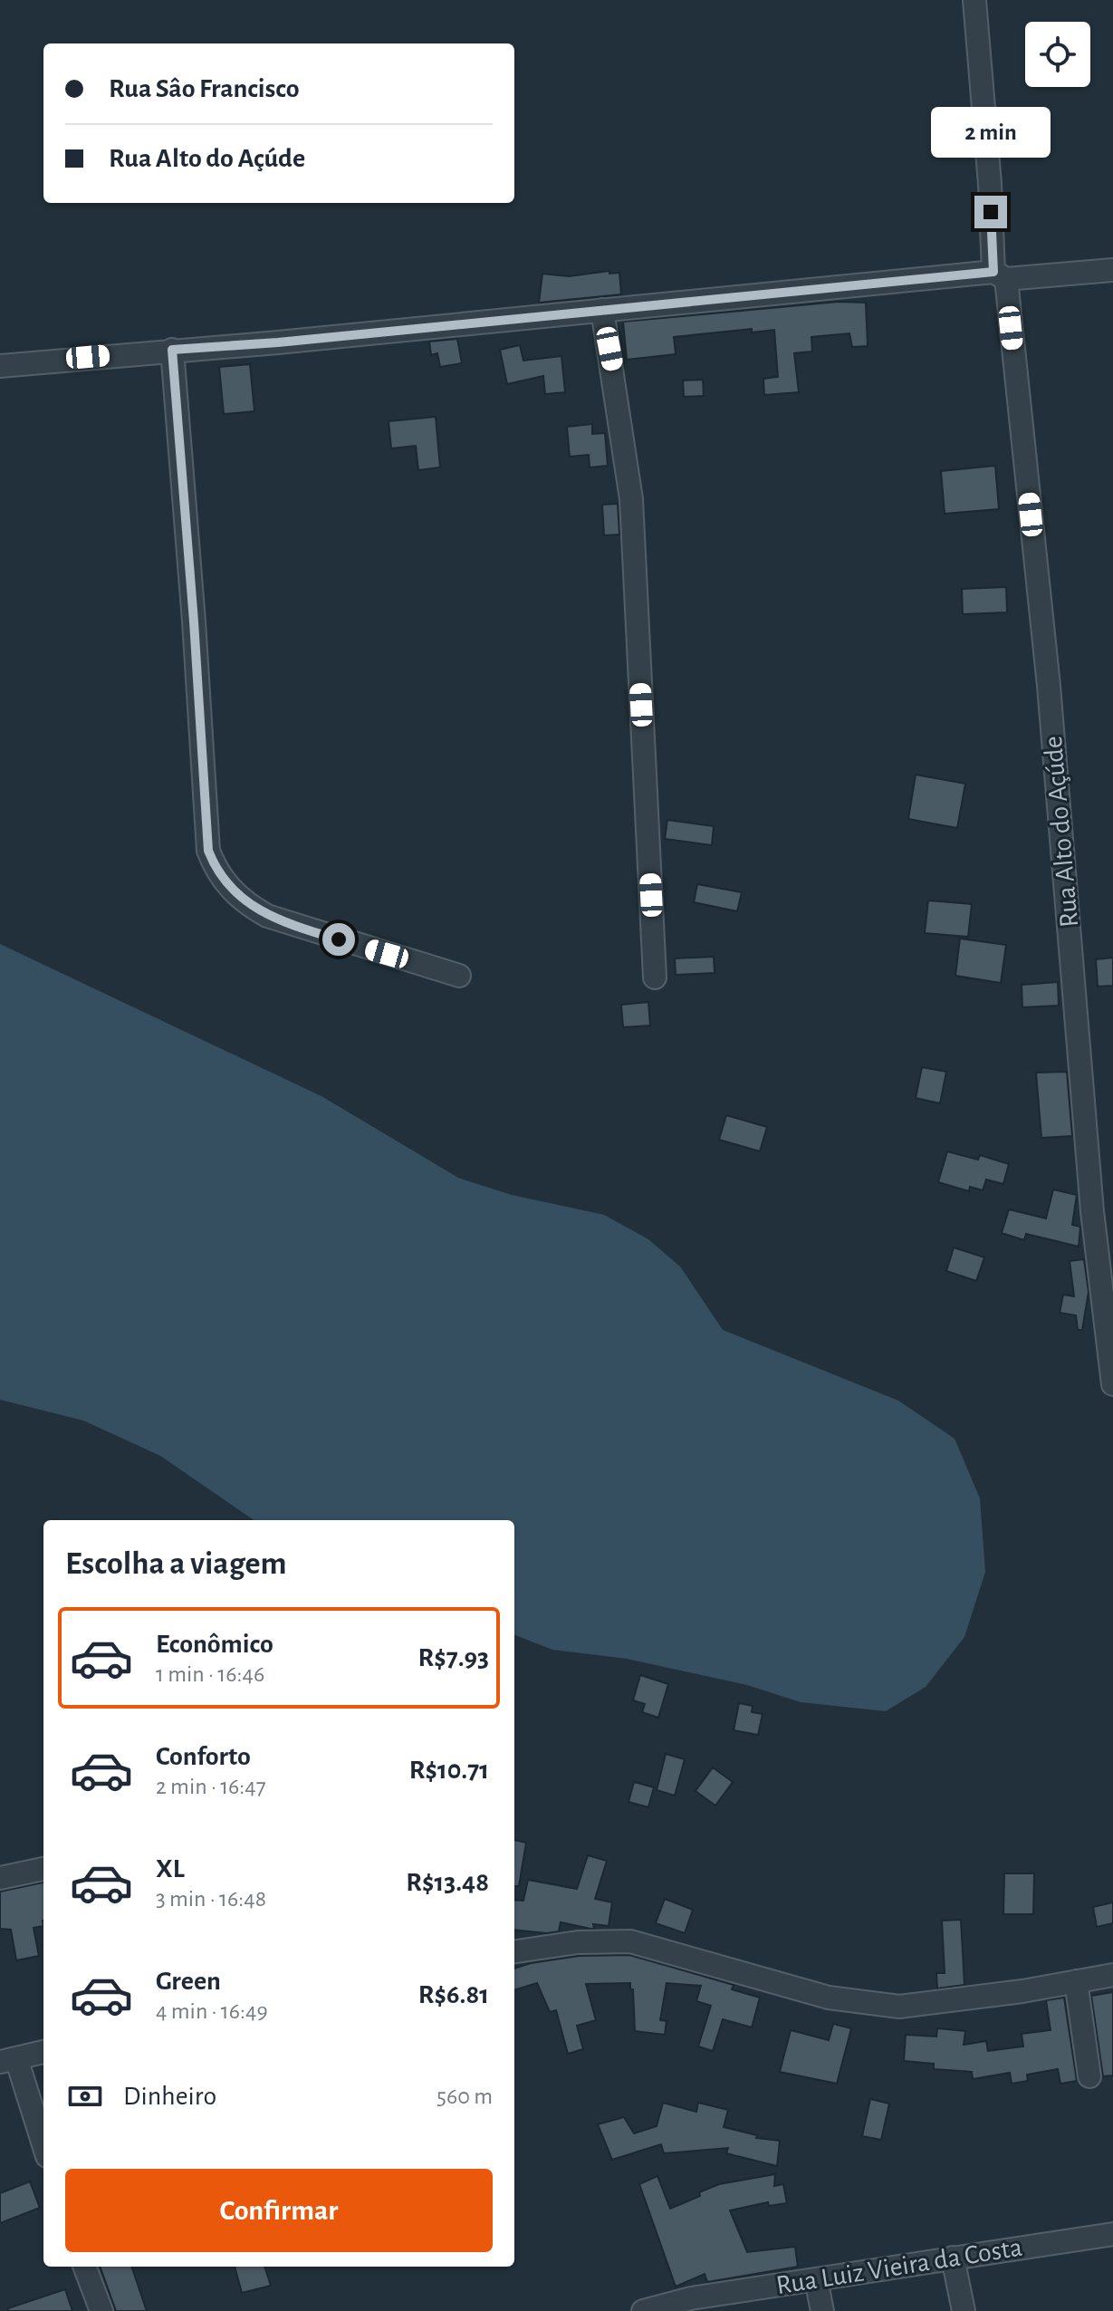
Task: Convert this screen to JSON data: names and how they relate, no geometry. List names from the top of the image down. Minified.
{"streets":{"street":["Rua Alto do Açúde","Rua Luiz Vieira da Costa"]},"page":{"banner":["Rua Sâo Francisco","Rua Alto do Açúde"],"bubble":"2 min","heading":"Escolha a viagem","list":[{"name":"Econômico","note":"1 min · 16:46","value":"R$7.93"},{"name":"Conforto","note":"2 min · 16:47","value":"R$10.71"},{"name":"XL","note":"3 min · 16:48","value":"R$13.48"},{"name":"Green","note":"4 min · 16:49","value":"R$6.81"}],"pay":["Dinheiro","560 m"],"buttons":"Confirmar"}}
